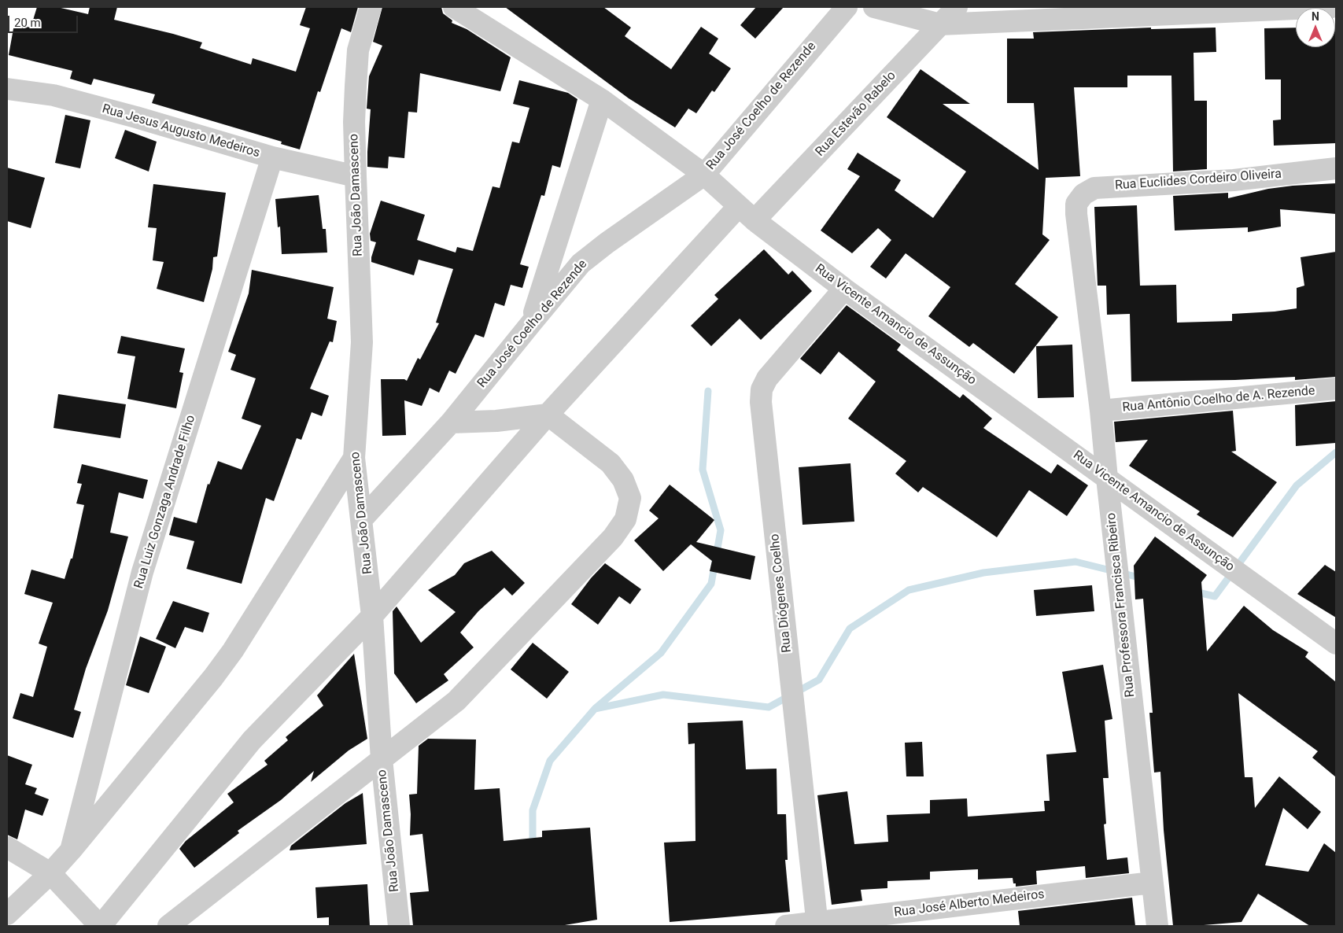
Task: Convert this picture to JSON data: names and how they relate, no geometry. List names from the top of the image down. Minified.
{"streets":{"street":["Rua José Coelho de Rezende","Rua Estevão Rabelo","Rua Jesus Augusto Medeiros","Rua Euclides Cordeiro Oliveira","Rua João Damasceno","Rua Vicente Amancio de Assunção","Rua Antônio Coelho de A. Rezende","Rua Luiz Gonzaga Andrade Filho","Rua Diógenes Coelho","Rua Professora Francisca Ribeiro","Rua José Alberto Medeiros"]},"crossings":[["Rua José Coelho de Rezende","Rua João Damasceno"],["Rua José Coelho de Rezende","Rua Vicente Amancio de Assunção"],["Rua Estevão Rabelo","Rua Vicente Amancio de Assunção"],["Rua Jesus Augusto Medeiros","Rua João Damasceno"],["Rua Jesus Augusto Medeiros","Rua Luiz Gonzaga Andrade Filho"],["Rua Euclides Cordeiro Oliveira","Rua Professora Francisca Ribeiro"],["Rua Vicente Amancio de Assunção","Rua Diógenes Coelho"],["Rua Vicente Amancio de Assunção","Rua Professora Francisca Ribeiro"],["Rua Antônio Coelho de A. Rezende","Rua Professora Francisca Ribeiro"],["Rua Diógenes Coelho","Rua José Alberto Medeiros"],["Rua Professora Francisca Ribeiro","Rua José Alberto Medeiros"]],"scale_bar":"20 m","north":"top"}
